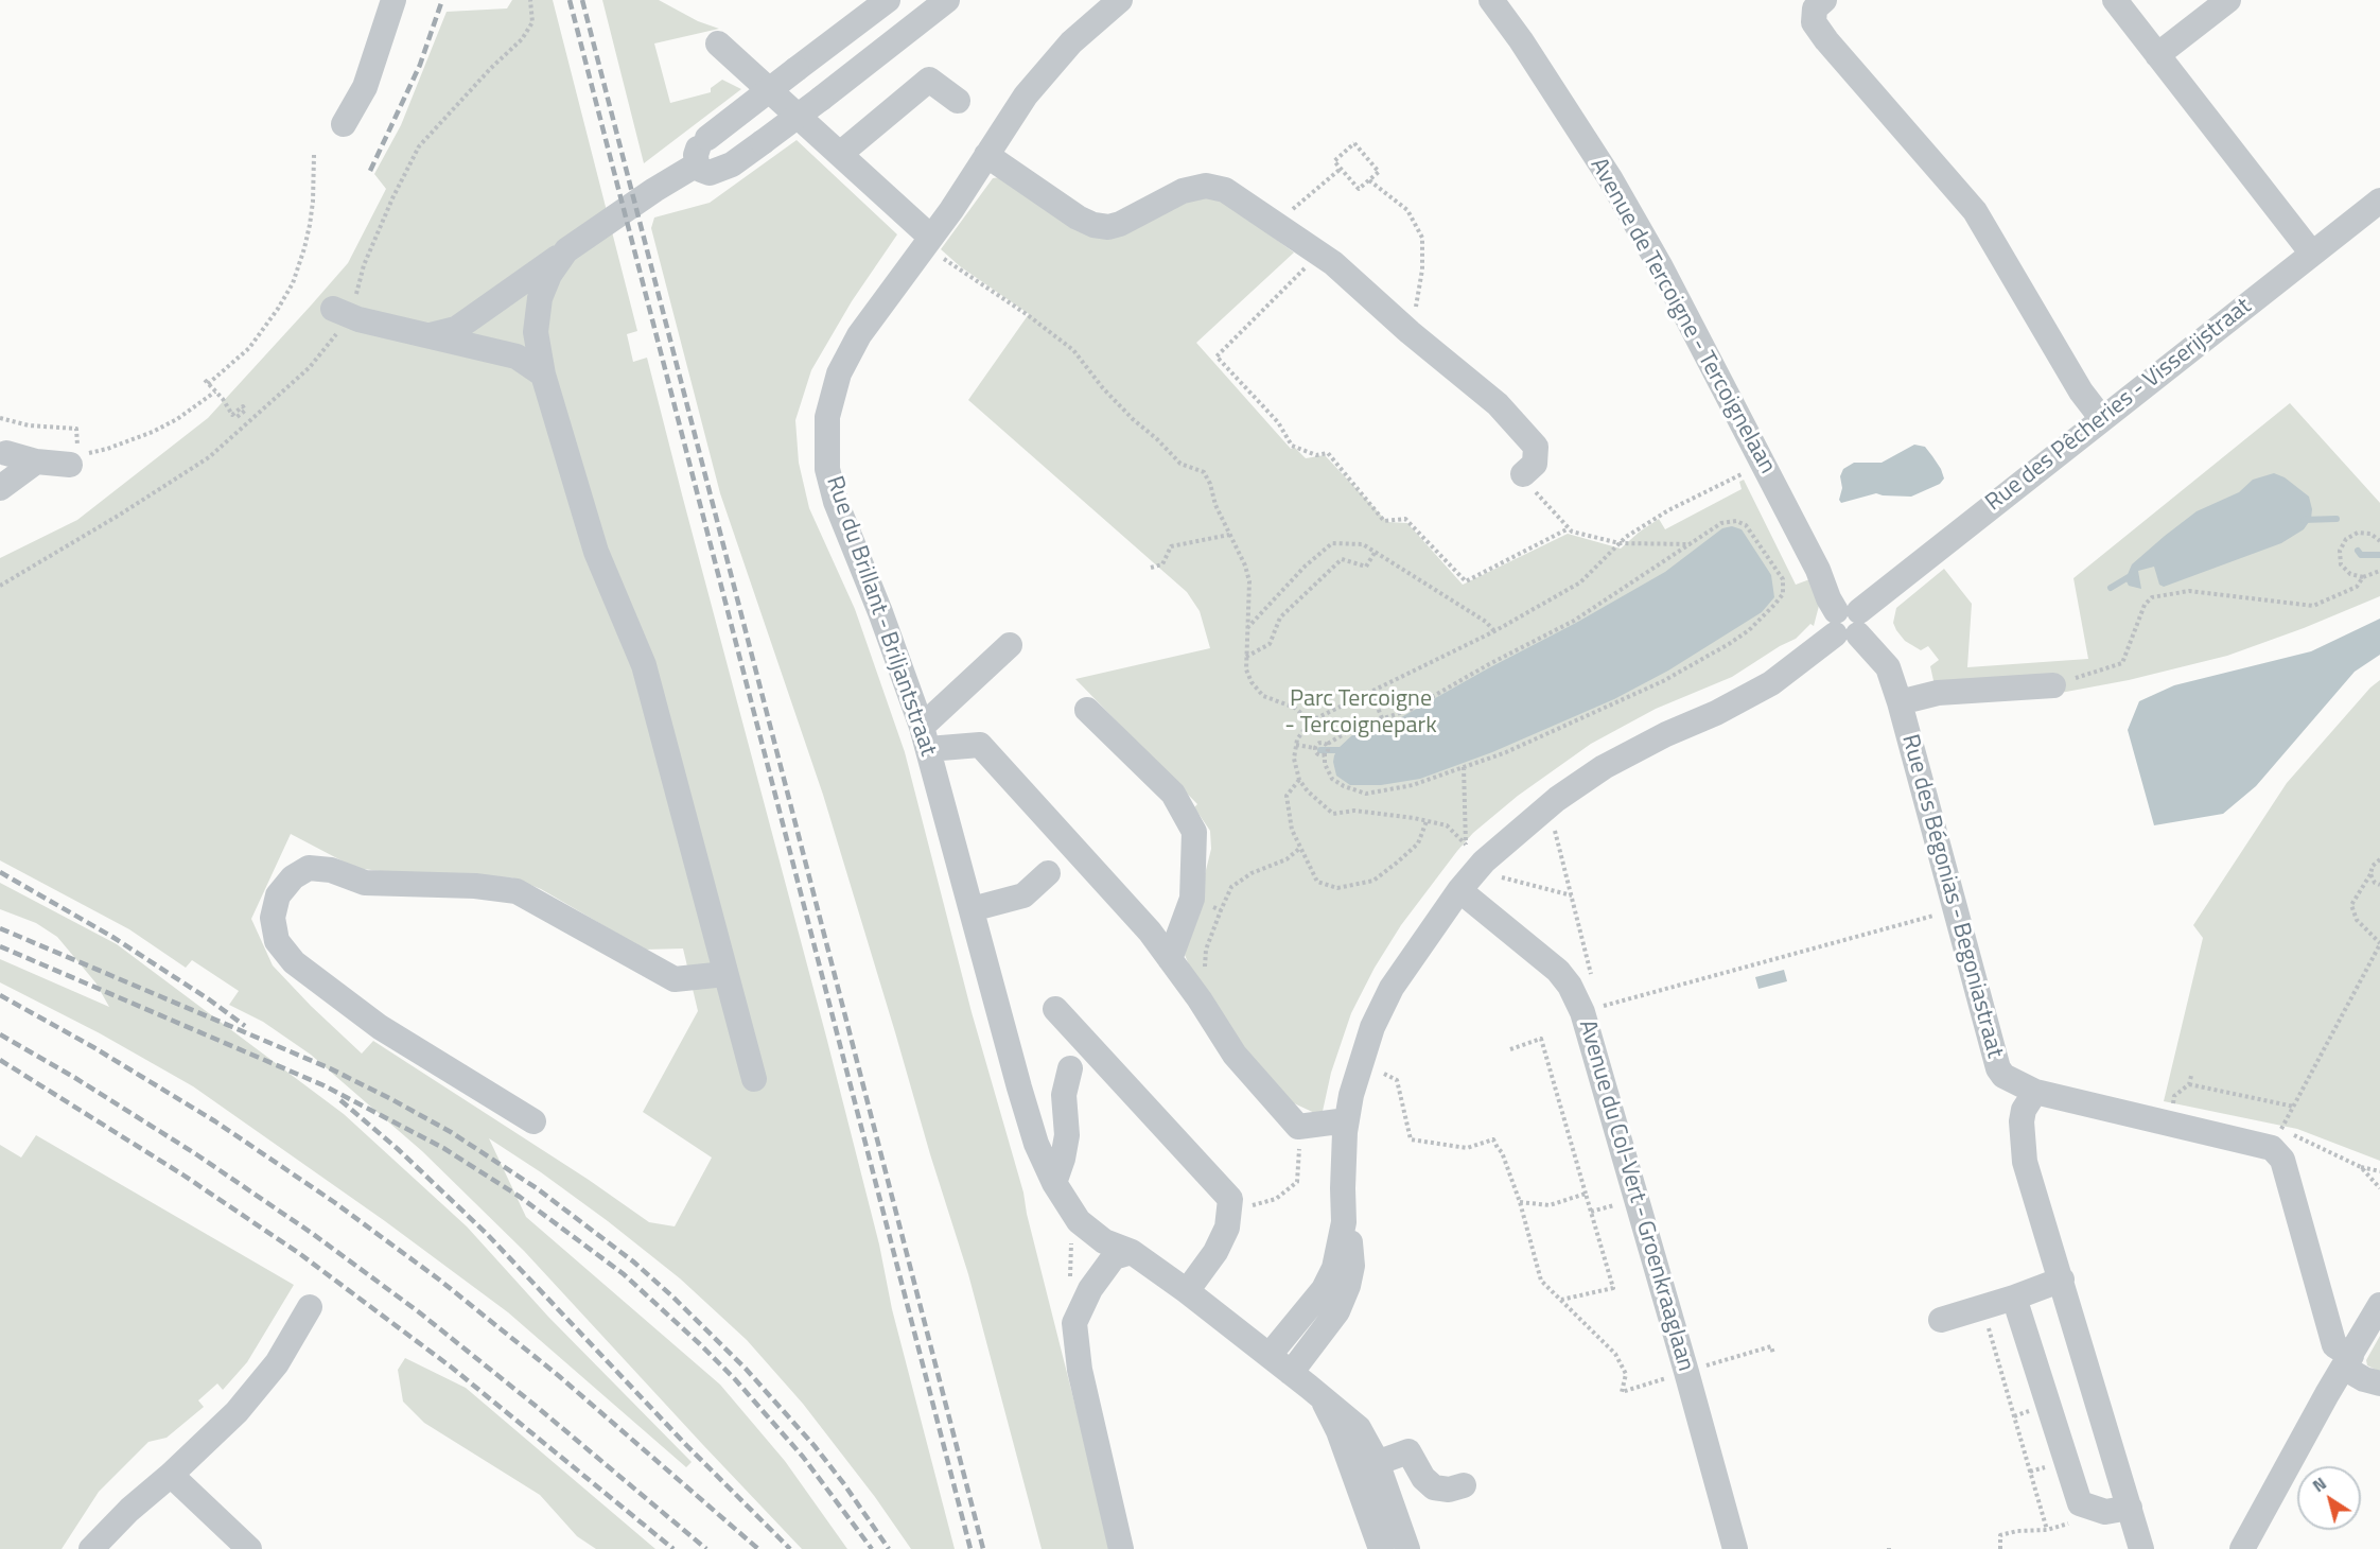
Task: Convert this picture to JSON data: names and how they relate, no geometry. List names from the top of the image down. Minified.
{"streets":{"street":["Avenue de Tercoigne - Tercoignelaan","Rue des Pêcheries - Visserijstraat","Rue du Brillant - Briljantstraat","Rue des Bégonias - Begoniastraat","Avenue du Col-Vert - Groenkraaglaan"]},"crossings":[["Avenue de Tercoigne - Tercoignelaan","Rue des Pêcheries - Visserijstraat"],["Avenue de Tercoigne - Tercoignelaan","Rue des Bégonias - Begoniastraat"],["Rue des Pêcheries - Visserijstraat","Rue des Bégonias - Begoniastraat"],["Rue des Pêcheries - Visserijstraat","Avenue du Col-Vert - Groenkraaglaan"]],"parks":["Parc Tercoigne - Tercoignepark"],"north":"top left"}
